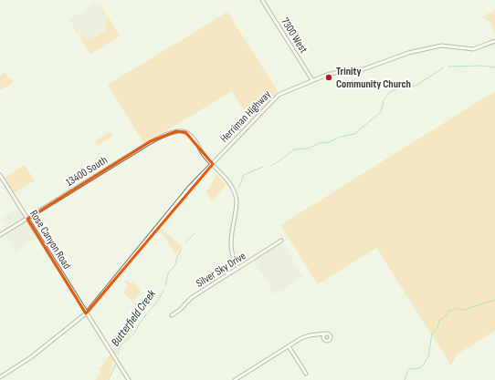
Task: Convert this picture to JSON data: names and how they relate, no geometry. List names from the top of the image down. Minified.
{"streets":{"street":["7300 West","Herriman Highway","13400 South","Rose Canyon Road","Silver Sky Drive"]},"crossings":[["7300 West","Herriman Highway"],["Herriman Highway","13400 South"],["Herriman Highway","Rose Canyon Road"],["13400 South","Rose Canyon Road"]],"water":["Butterfield Creek"],"places":["Trinity Community Church"]}
